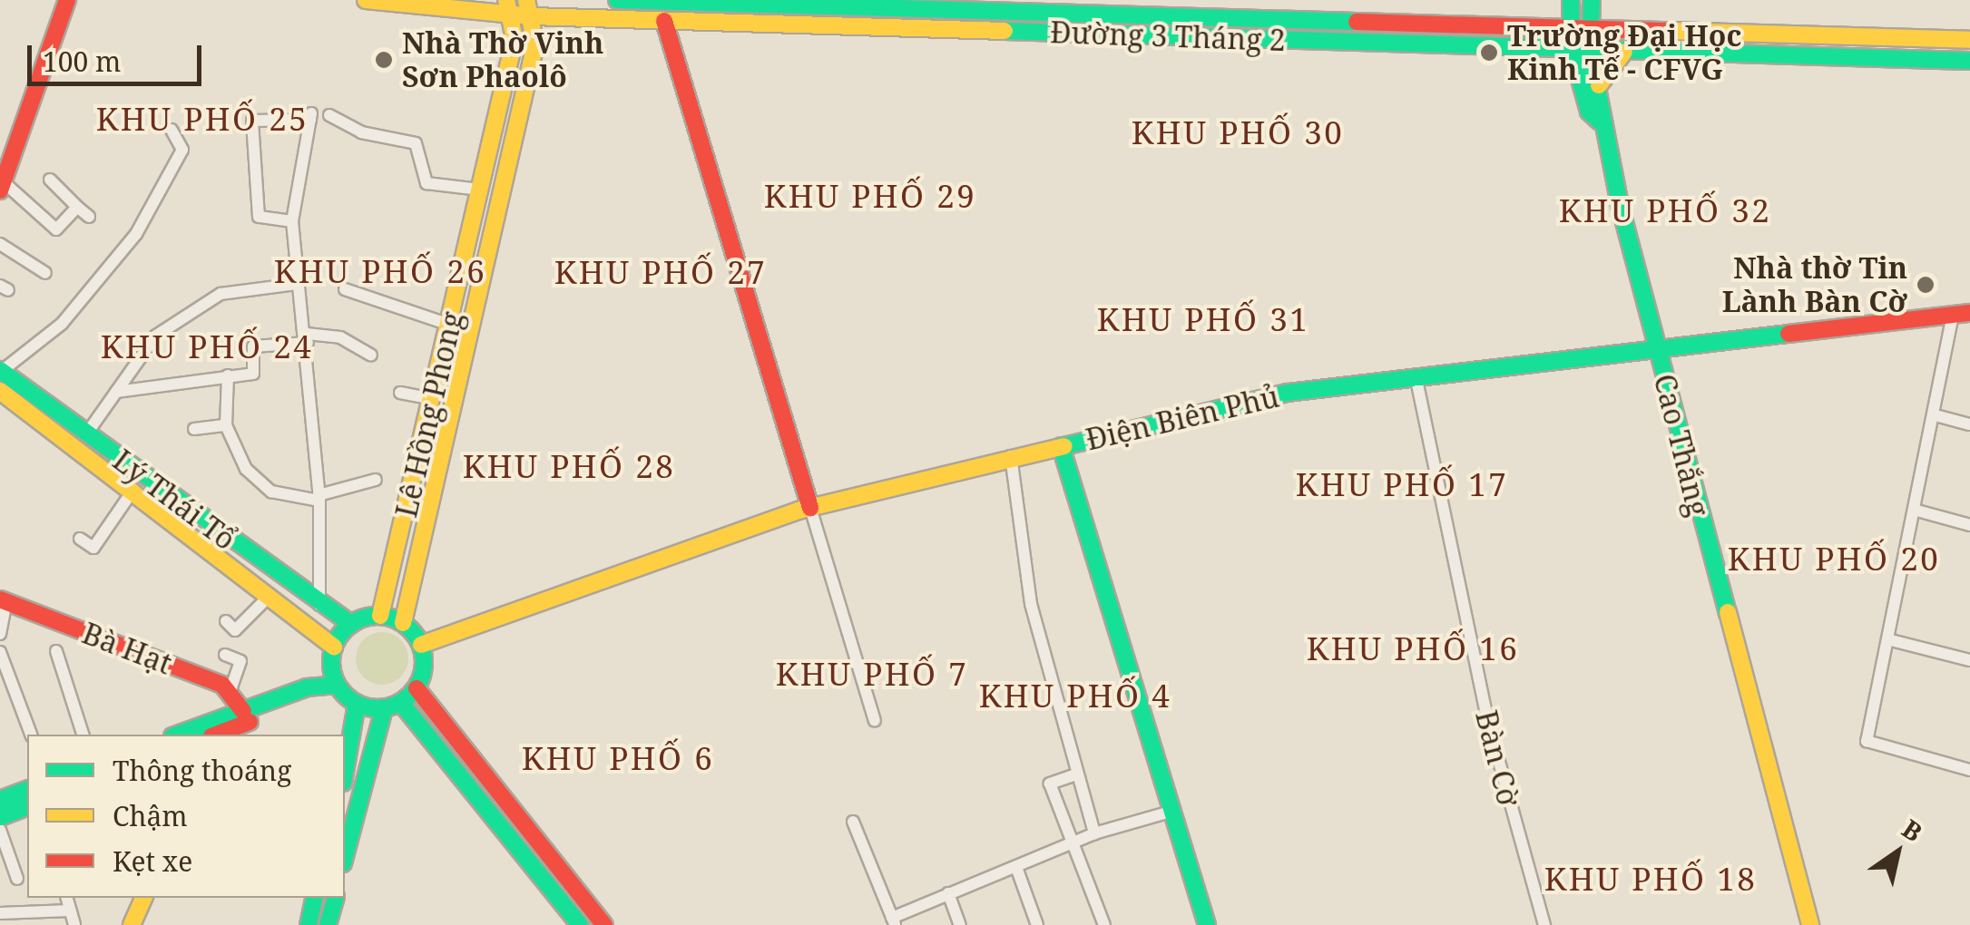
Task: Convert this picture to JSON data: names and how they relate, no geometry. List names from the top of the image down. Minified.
{"streets":{"main road":["Đường 3 Tháng 2","Lê Hồng Phong","Điện Biên Phủ","Cao Thắng","Lý Thái Tổ","Bà Hạt"],"street":["Bàn Cờ"]},"crossings":[["Đường 3 Tháng 2","Lê Hồng Phong"],["Đường 3 Tháng 2","Cao Thắng"],["Lê Hồng Phong","Điện Biên Phủ"],["Lê Hồng Phong","Lý Thái Tổ"],["Điện Biên Phủ","Cao Thắng"],["Điện Biên Phủ","Lý Thái Tổ"],["Điện Biên Phủ","Bàn Cờ"]],"districts":["KHU PHỐ 25","KHU PHỐ 30","KHU PHỐ 29","KHU PHỐ 32","KHU PHỐ 26","KHU PHỐ 27","KHU PHỐ 31","KHU PHỐ 24","KHU PHỐ 28","KHU PHỐ 17","KHU PHỐ 20","KHU PHỐ 16","KHU PHỐ 7","KHU PHỐ 4","KHU PHỐ 6","KHU PHỐ 18"],"places":["Trường Đại Học Kinh Tế - CFVG","Nhà Thờ Vinh Sơn Phaolô","Nhà thờ Tin Lành Bàn Cờ"],"legend":["Thông thoáng","Chậm","Kẹt xe"],"scale_bar":"100 m","north":"top right"}
